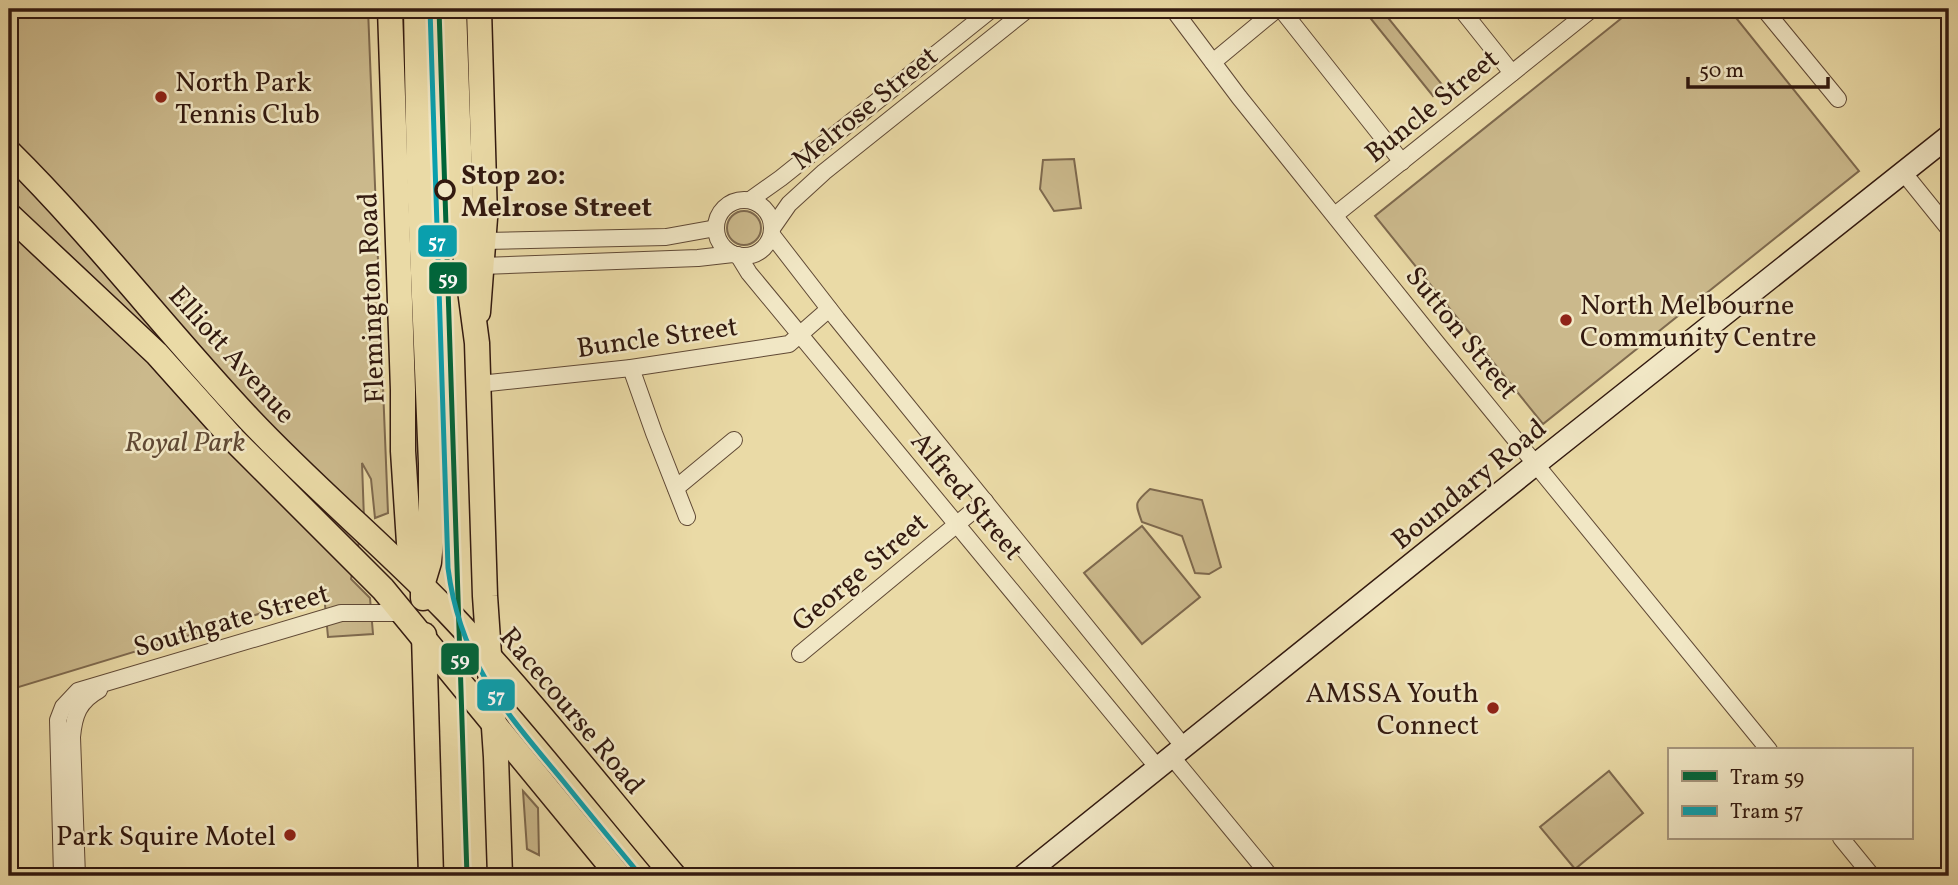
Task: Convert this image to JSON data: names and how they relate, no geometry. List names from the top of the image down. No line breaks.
{"streets":{"main road":["Flemington Road","Elliott Avenue","Boundary Road","Racecourse Road"],"street":["Buncle Street","Melrose Street","Sutton Street","Alfred Street","George Street","Southgate Street"]},"crossings":[["Buncle Street","Sutton Street"],["Buncle Street","Alfred Street"],["Melrose Street","Alfred Street"],["Flemington Road","Elliott Avenue"],["Flemington Road","Racecourse Road"],["Sutton Street","Boundary Road"],["Elliott Avenue","Southgate Street"],["Elliott Avenue","Racecourse Road"],["Boundary Road","Alfred Street"],["Alfred Street","George Street"]],"parks":["Royal Park"],"places":["North Park Tennis Club","Stop 20: Melrose Street","North Melbourne Community Centre","AMSSA Youth Connect","Park Squire Motel"],"lines":["tram line 59","tram line 57"],"legend":["Tram 59","Tram 57"],"scale_bar":"50 m"}
